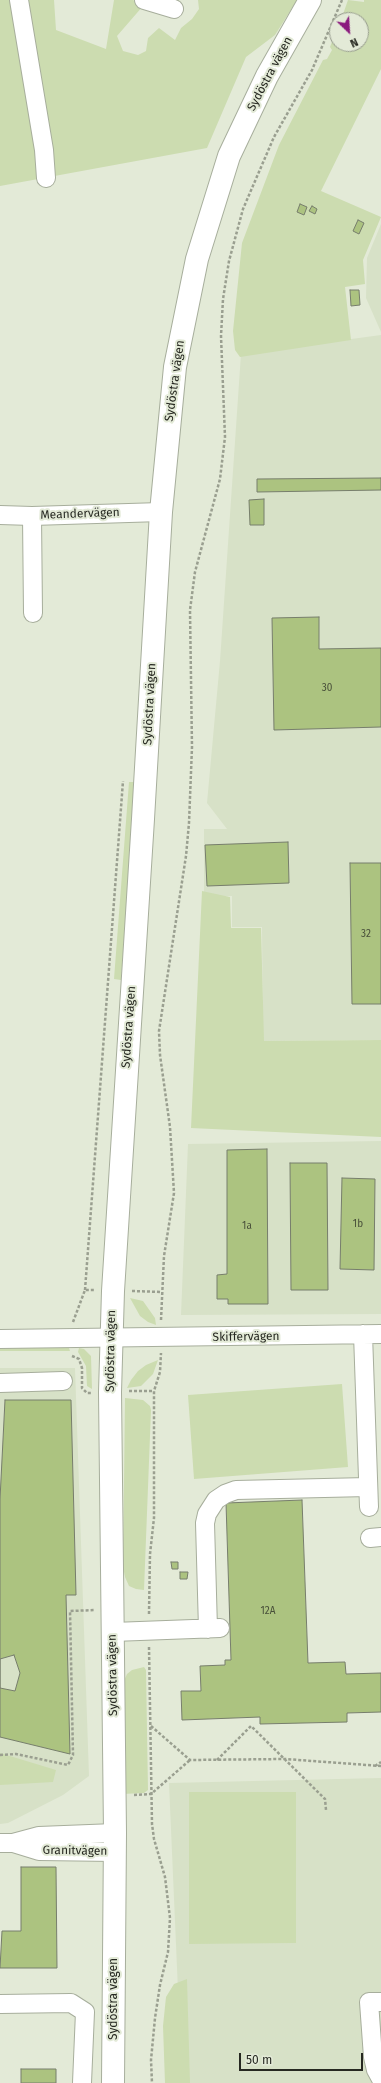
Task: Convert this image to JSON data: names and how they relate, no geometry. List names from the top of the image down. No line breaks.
{"streets":{"main road":["Sydöstra vägen"],"street":["Meandervägen","Skiffervägen","Granitvägen"]},"crossings":[["Sydöstra vägen","Meandervägen"],["Sydöstra vägen","Skiffervägen"],["Sydöstra vägen","Granitvägen"]],"house_numbers":["30","32","1b","1a","12A"],"scale_bar":"50 m","north":"bottom right"}
